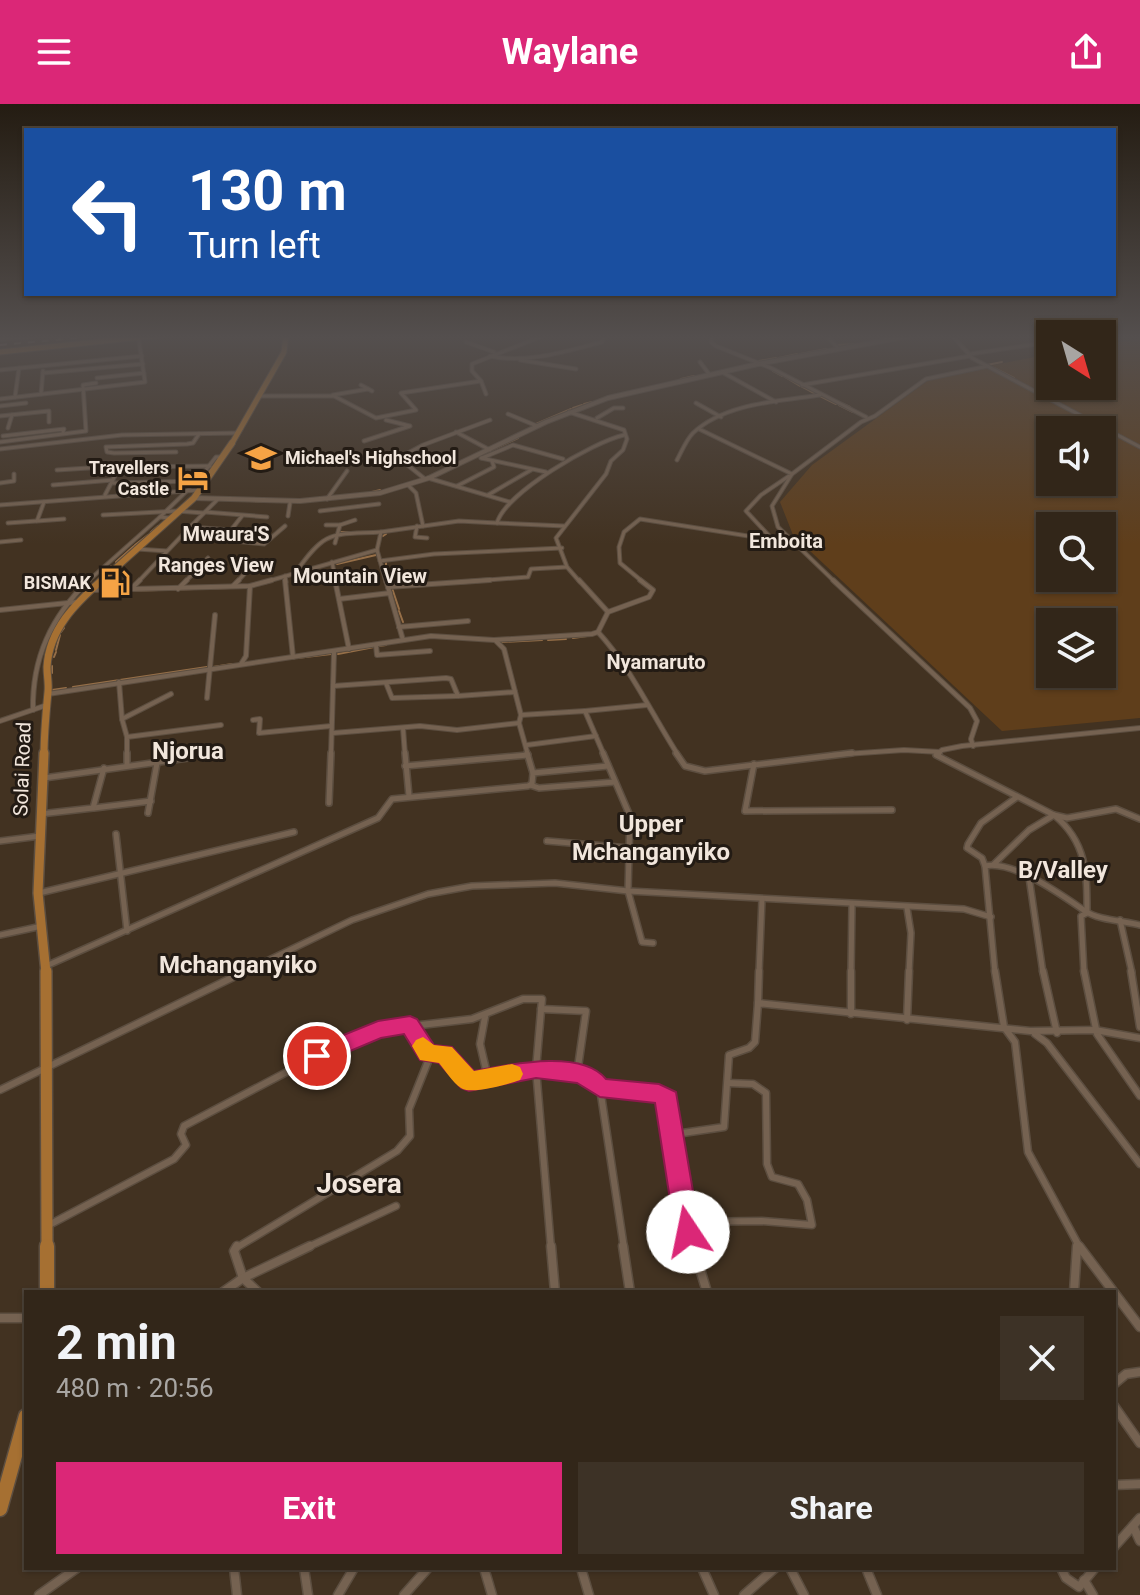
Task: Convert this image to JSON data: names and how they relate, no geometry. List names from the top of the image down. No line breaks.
{"streets":{"highway":["Solai Road"]},"districts":["Mwaura'S","Emboita","Ranges View","Mountain View","Nyamaruto","Njorua","Upper Mchanganyiko","B/Valley","Mchanganyiko","Josera"],"places":{"school or university":["Michael's Highschool"],"hotel":["Travellers Castle"],"fuel station":["BISMAK"]},"north":"bottom right","page":{"header":"Waylane","turn":["130 m","Turn left"],"heading":["2 min","480 m · 20:56"],"buttons":["Exit","Share"]}}
